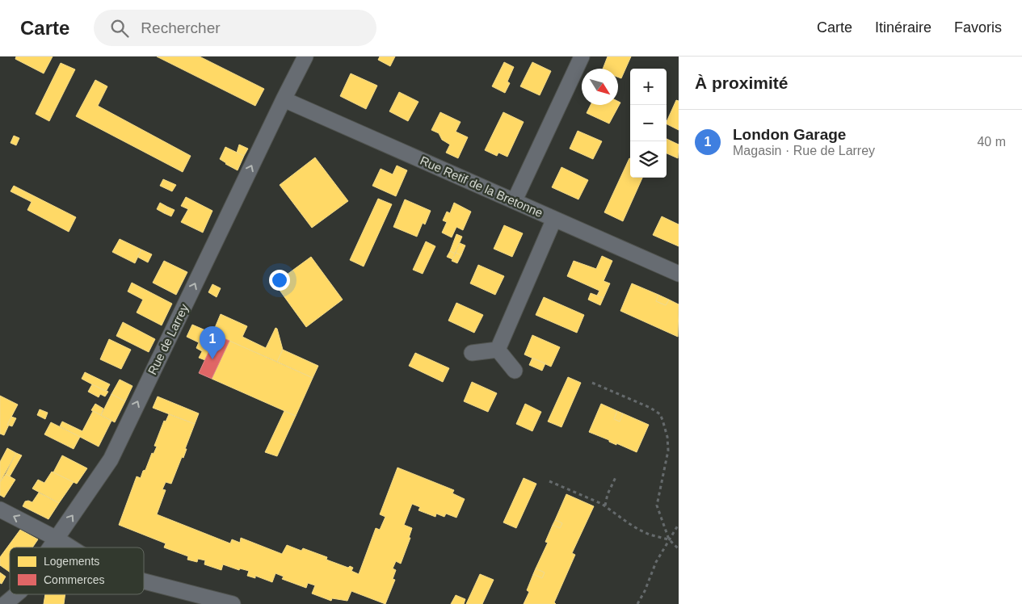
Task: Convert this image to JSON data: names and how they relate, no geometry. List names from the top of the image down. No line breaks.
{"streets":{"street":["Rue Retif de la Bretonne","Rue de Larrey"]},"crossings":[["Rue Retif de la Bretonne","Rue de Larrey"]],"one_way":["Rue de Larrey"],"legend":["Logements","Commerces"],"north":"bottom right","page":{"header":"Carte","search":"Rechercher","nav":["Carte","Itinéraire","Favoris"],"heading":"À proximité","map_buttons":["+","−"],"list":[{"mark":"1","name":"London Garage","note":"Magasin · Rue de Larrey","value":"40 m"}],"pins":"1"}}
